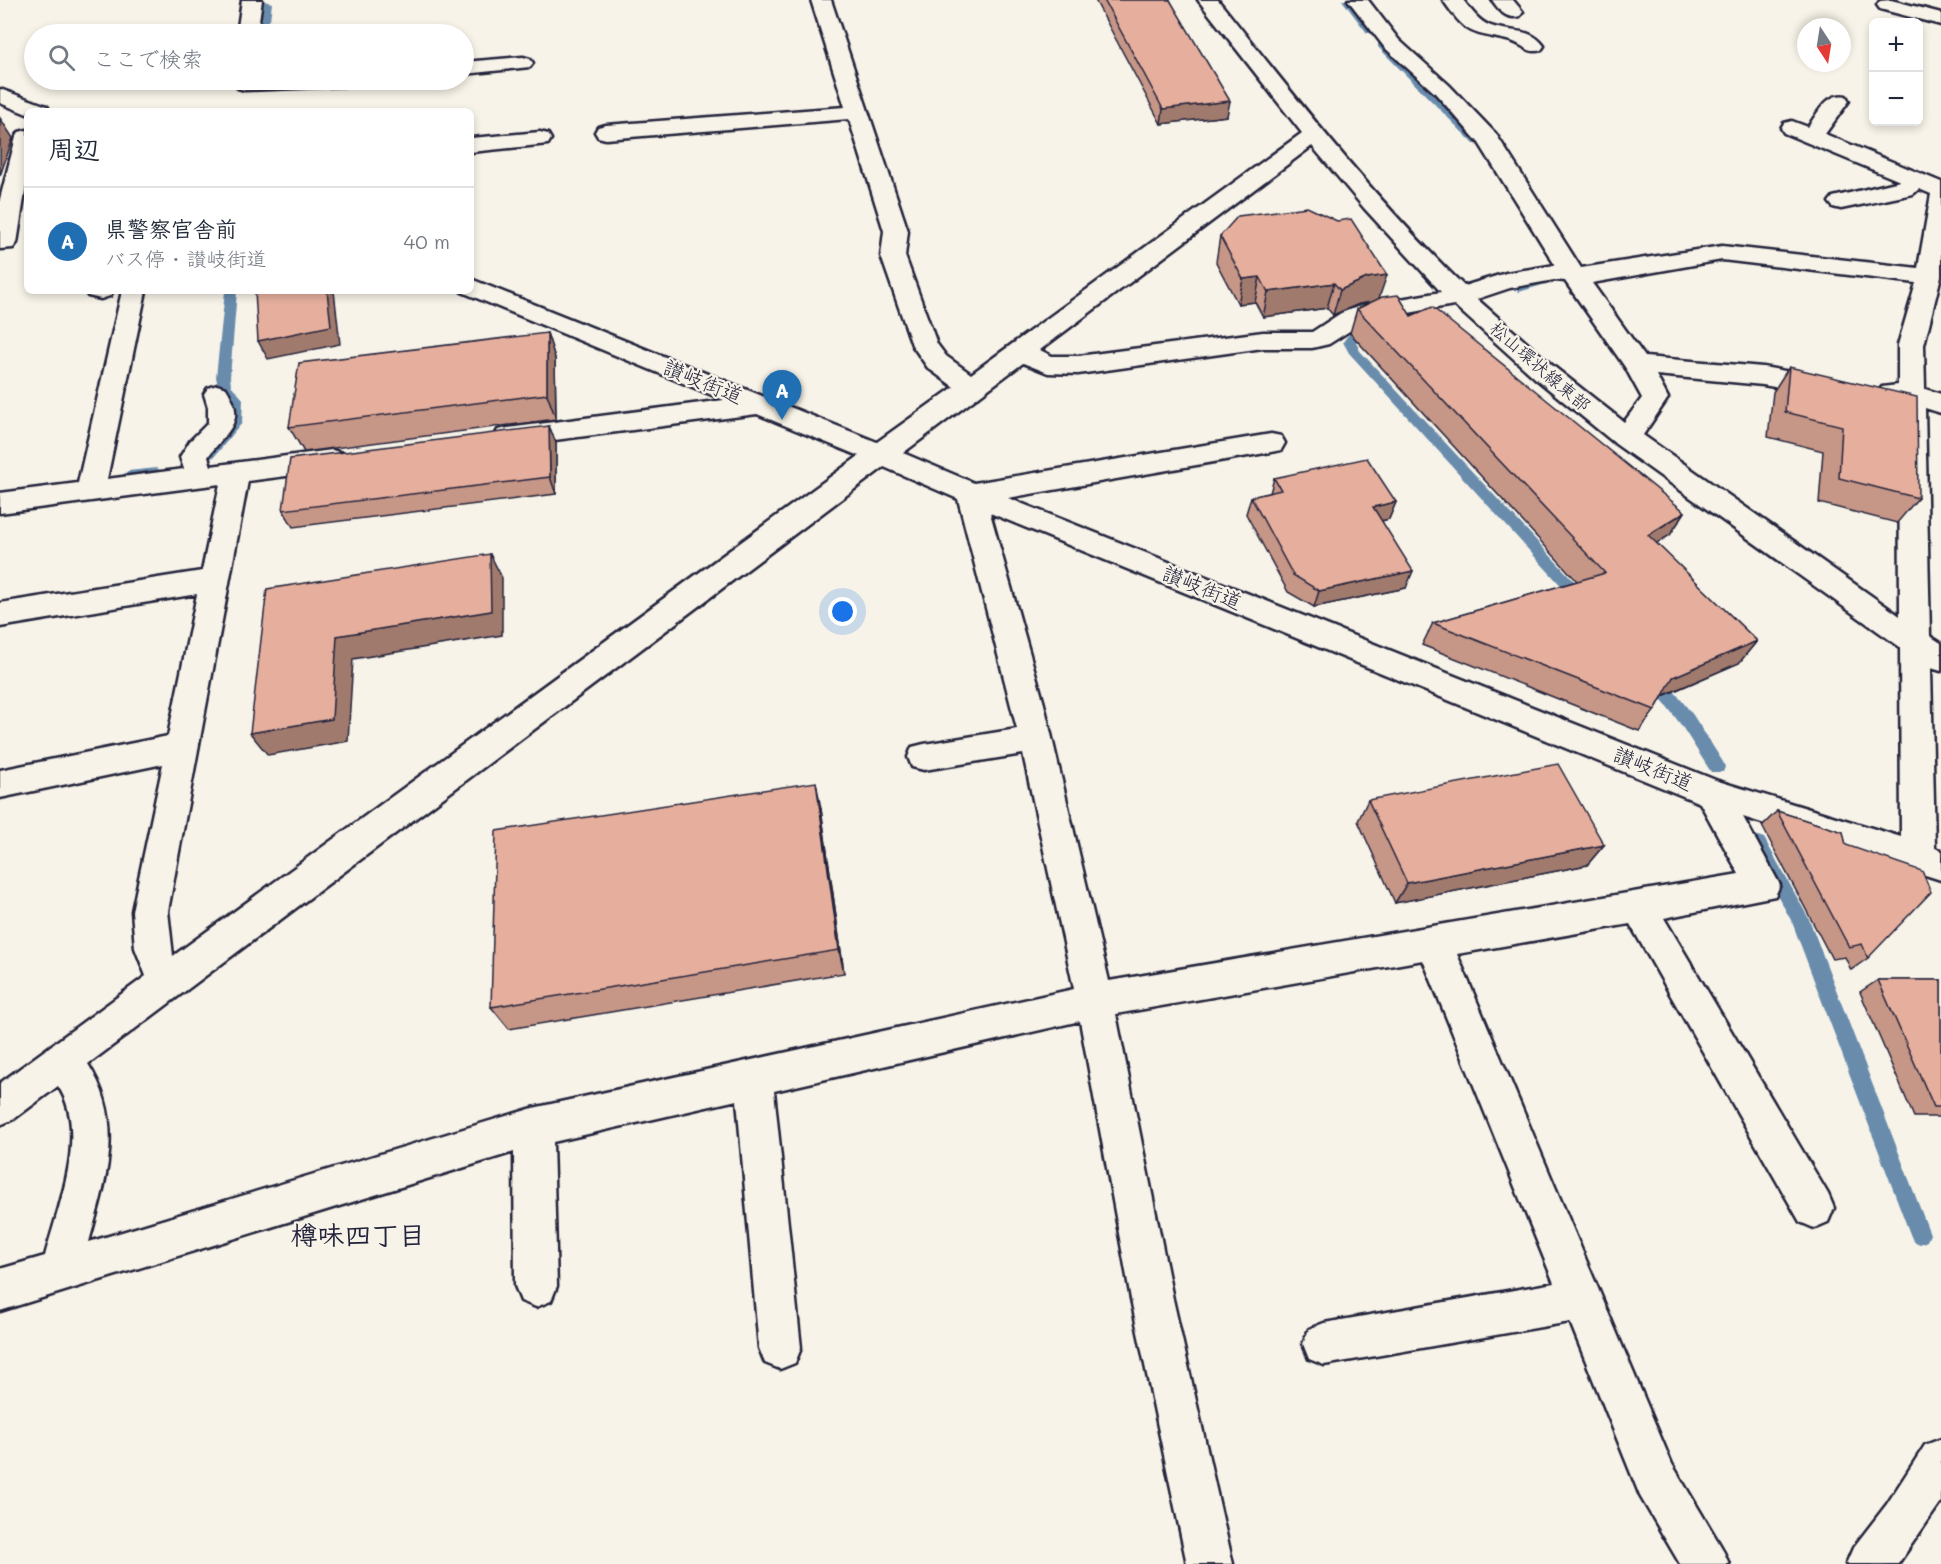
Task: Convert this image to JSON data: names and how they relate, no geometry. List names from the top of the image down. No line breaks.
{"streets":{"street":["松山環状線東部","讃岐街道"]},"districts":["樽味四丁目"],"north":"bottom","page":{"map_buttons":["+","−"],"search":"ここで検索","heading":"周辺","list":[{"mark":"A","name":"県警察官舎前","note":"バス停 · 讃岐街道","value":"40 m"}],"pins":"A"}}
